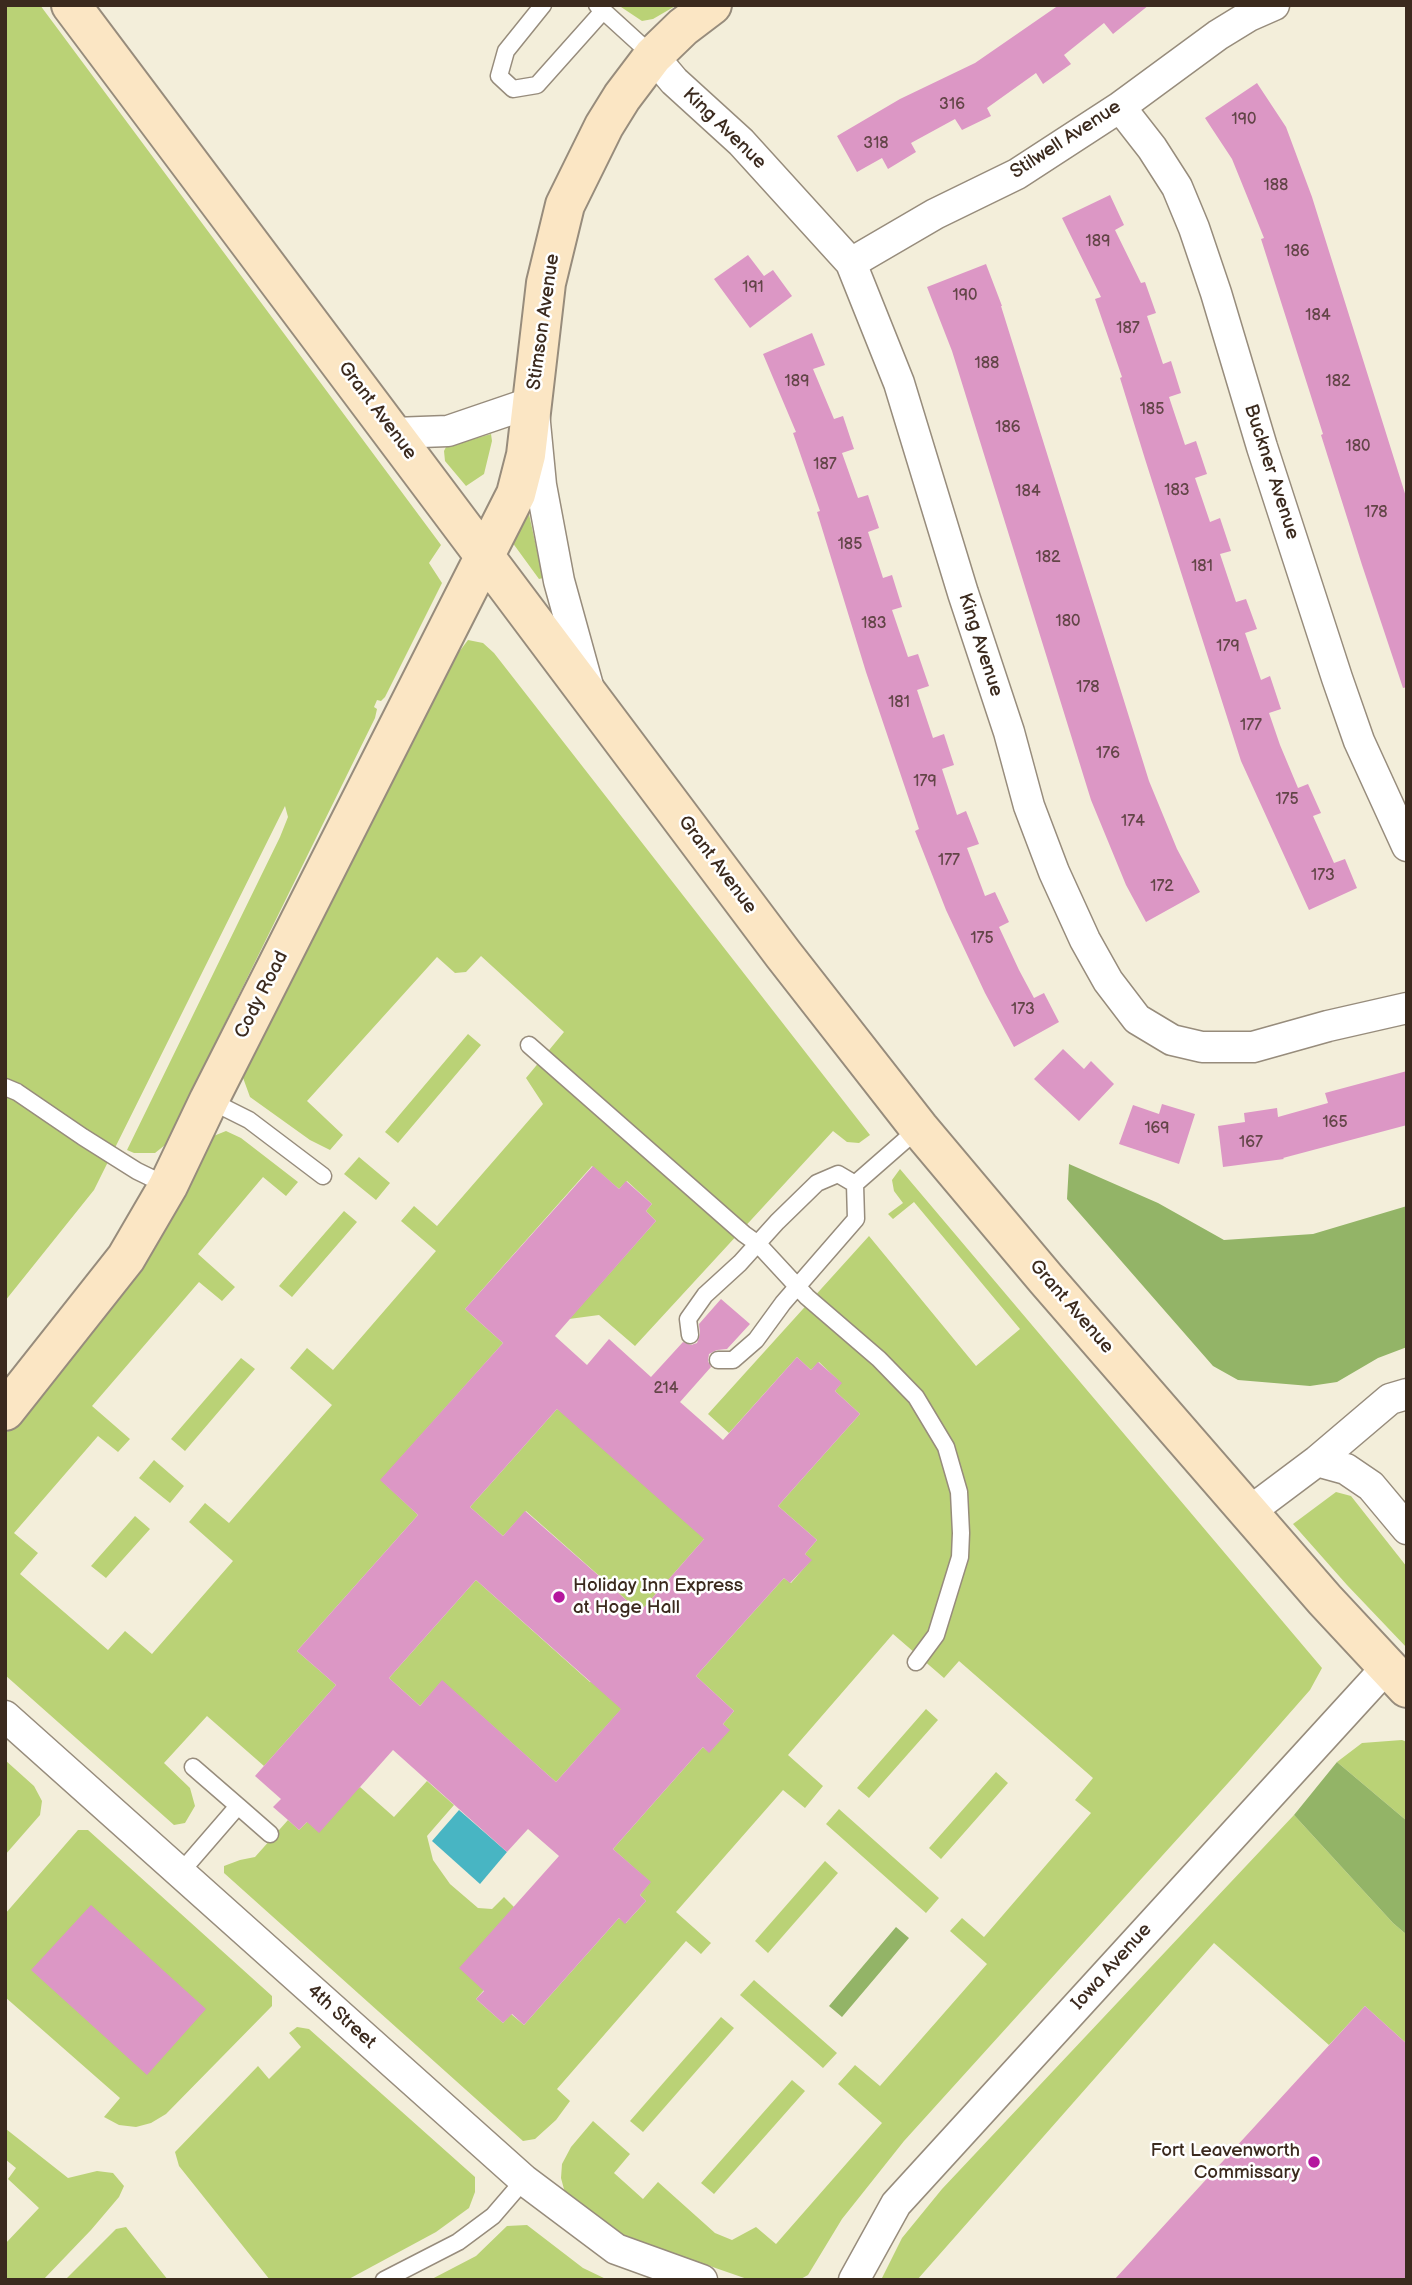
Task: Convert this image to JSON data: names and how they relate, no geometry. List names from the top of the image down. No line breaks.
{"streets":{"main road":["Stimson Avenue","Grant Avenue","Cody Road"],"street":["King Avenue","Stilwell Avenue","Buckner Avenue","Iowa Avenue","4th Street"]},"crossings":[["King Avenue","Stilwell Avenue"],["King Avenue","Stimson Avenue"],["Stilwell Avenue","Buckner Avenue"],["Stimson Avenue","Grant Avenue"],["Stimson Avenue","Cody Road"],["Grant Avenue","Cody Road"],["Grant Avenue","Iowa Avenue"]],"places":["Holiday Inn Express at Hoge Hall","Fort Leavenworth Commissary"],"house_numbers":["316","190","318","188","189","186","191","190","184","187","188","189","182","185","186","180","187","183","184","178","185","182","181","180","183","179","178","181","177","176","179","175","174","177","173","172","175","173","165","169","167","214"]}
